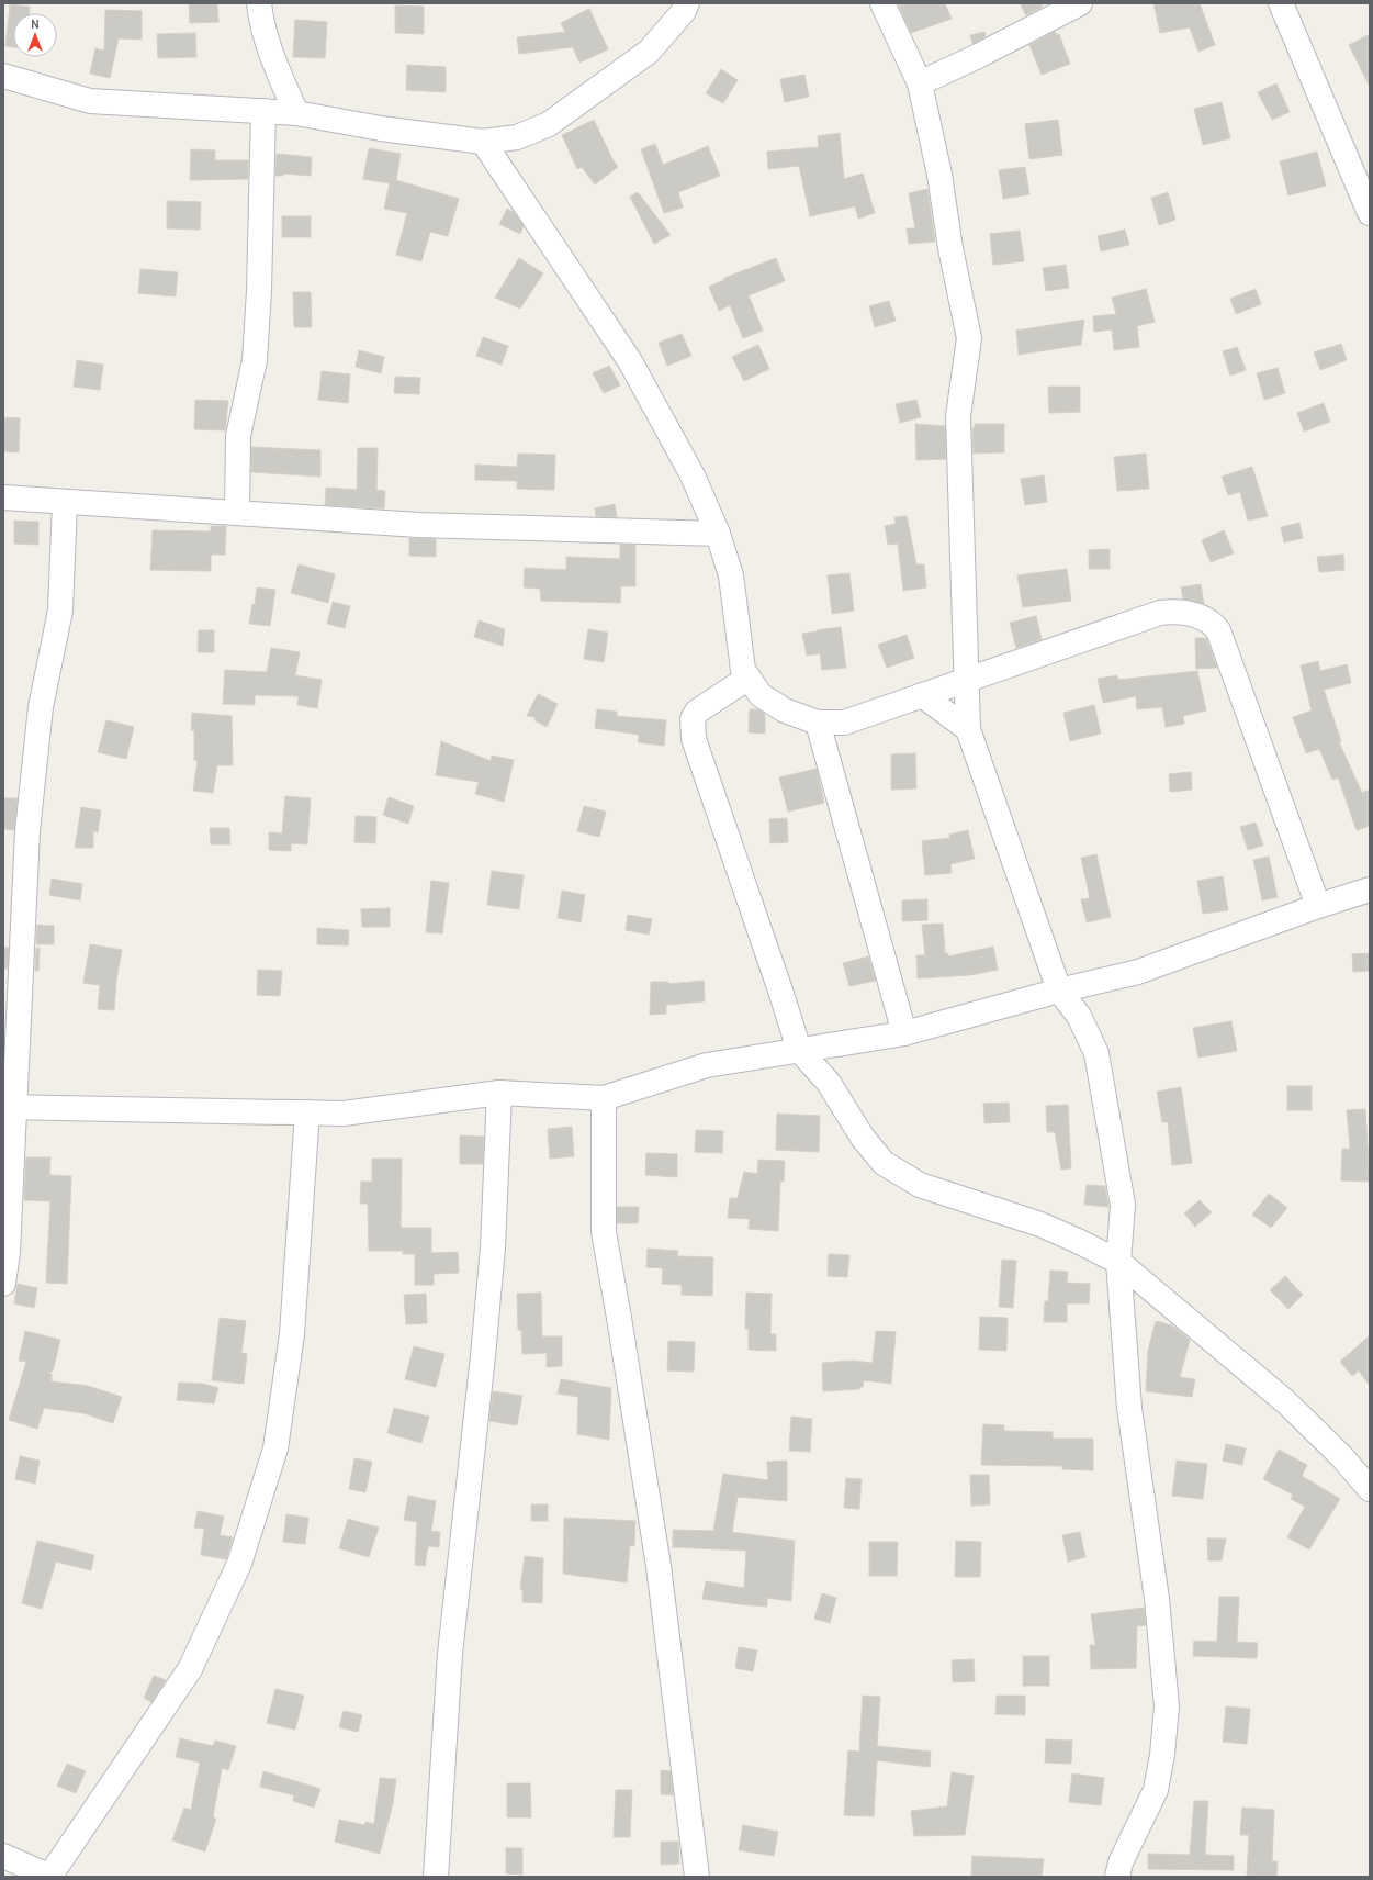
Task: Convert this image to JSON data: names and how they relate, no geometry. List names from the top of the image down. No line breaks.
{"north":"top"}
